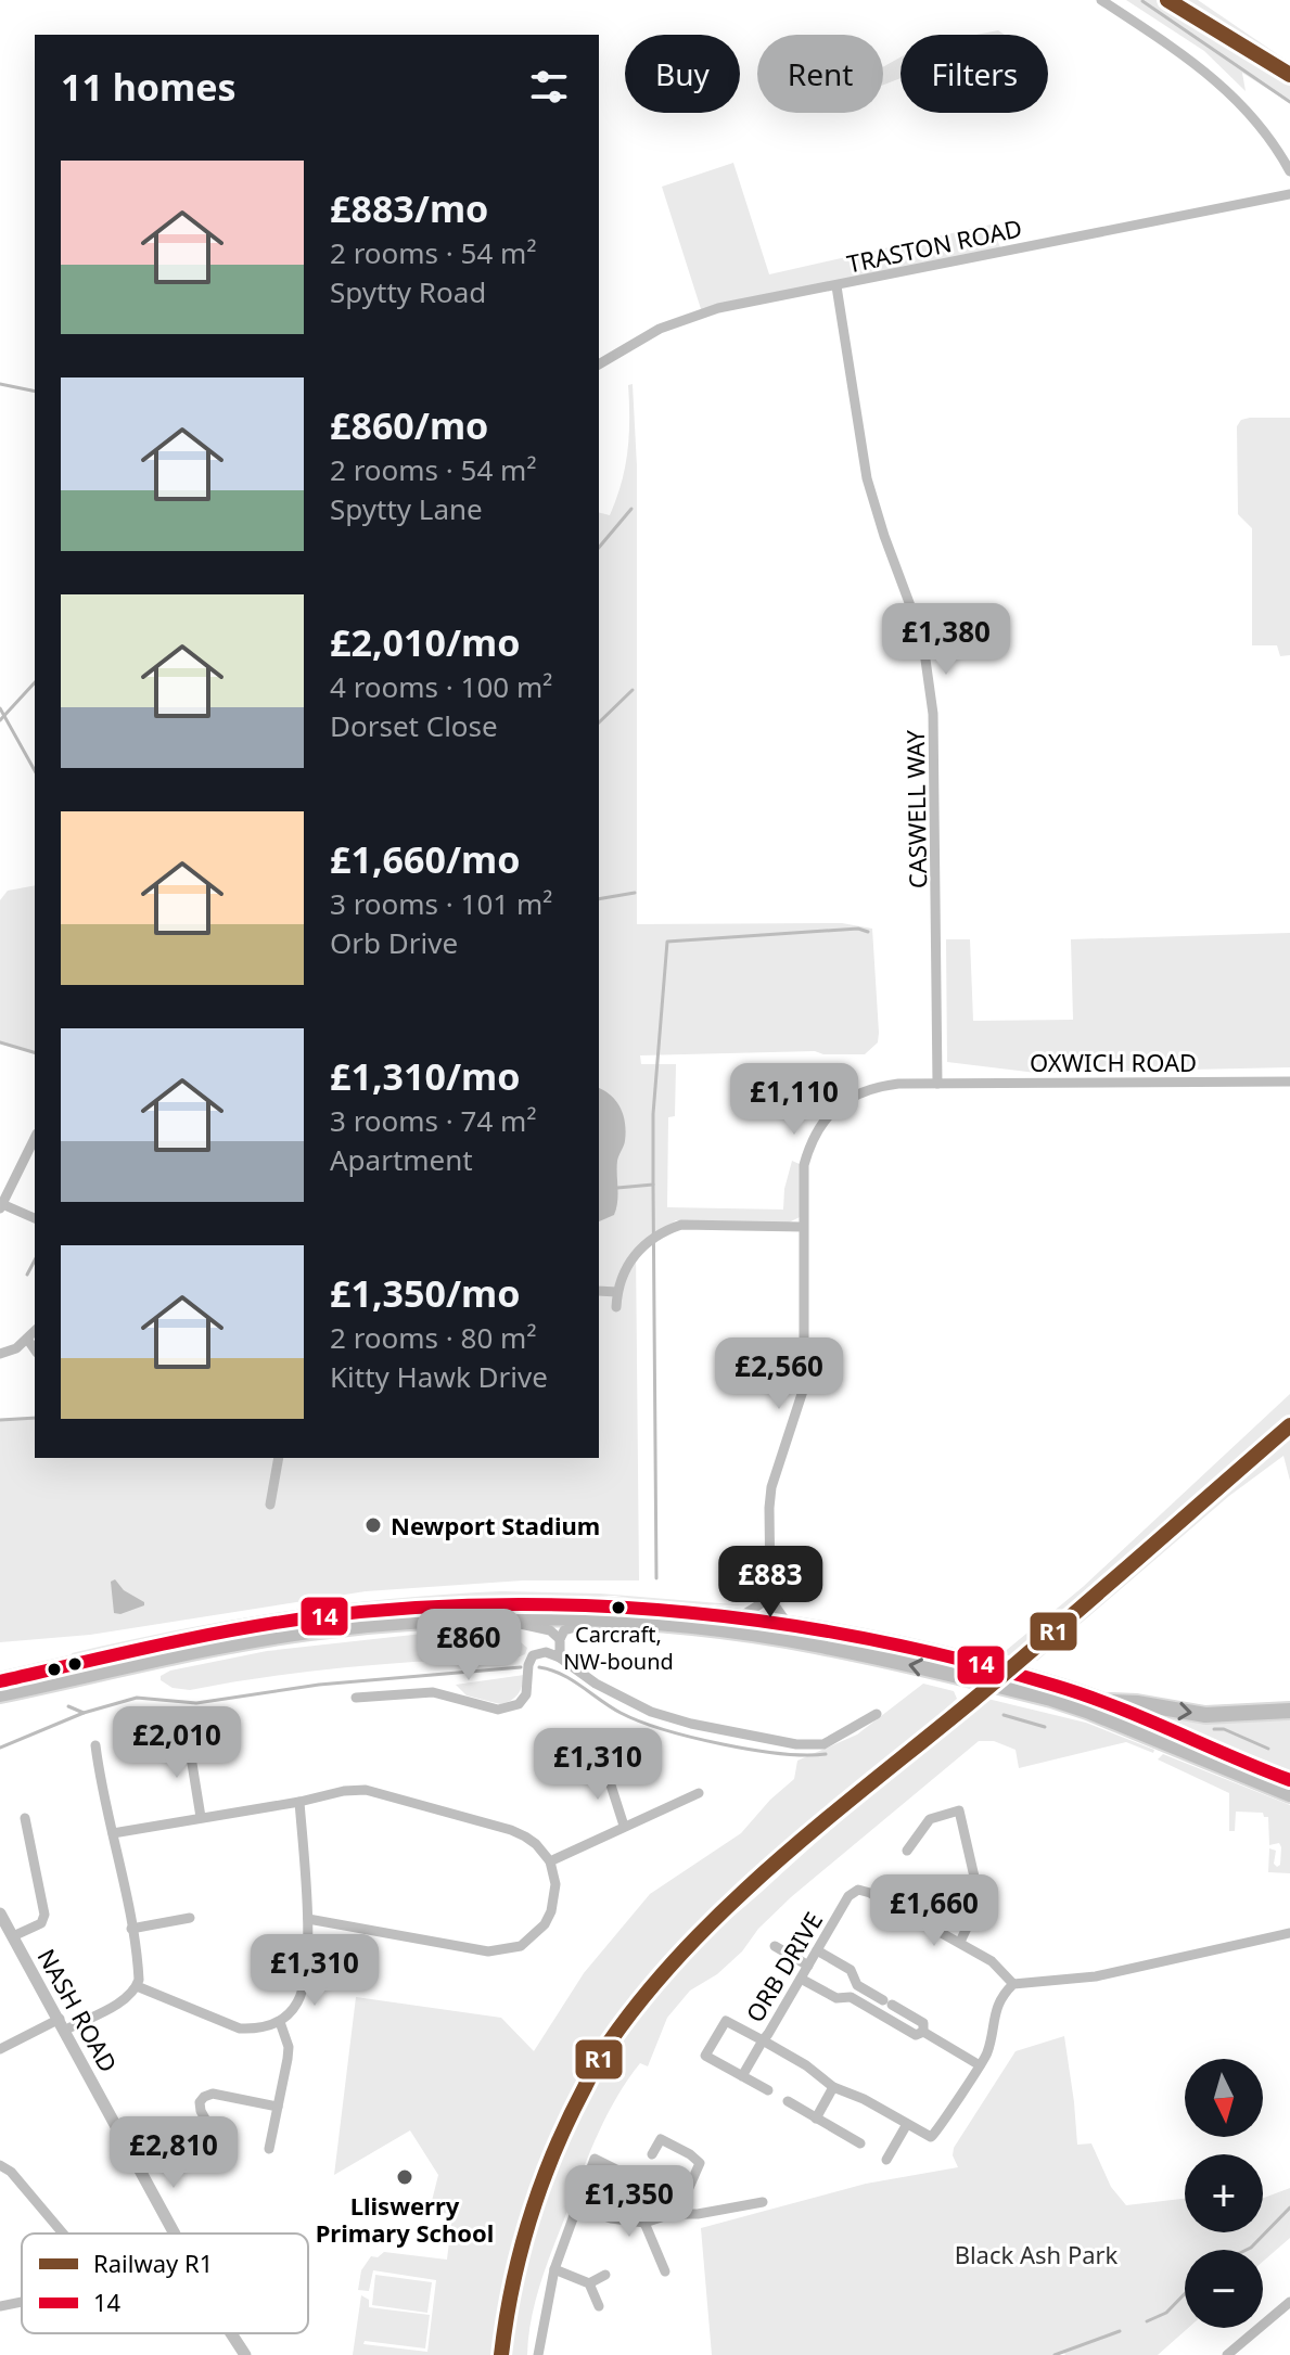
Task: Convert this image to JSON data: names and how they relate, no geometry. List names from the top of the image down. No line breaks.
{"streets":{"street":["TRASTON ROAD","CASWELL WAY","OXWICH ROAD","ORB DRIVE","NASH ROAD"]},"crossings":[["TRASTON ROAD","CASWELL WAY"],["CASWELL WAY","OXWICH ROAD"]],"parks":["Black Ash Park"],"places":["Newport Stadium","Carcraft, NW-bound","Lliswerry Primary School"],"lines":["rail line R1","transit line 14"],"legend":["Railway R1","14"],"north":"bottom","page":{"chip":["Buy","Rent","Filters"],"heading":"11 homes","list":[{"name":"£883/mo","note":"2 rooms · 54 m² · Spytty Road"},{"name":"£860/mo","note":"2 rooms · 54 m² · Spytty Lane"},{"name":"£2,010/mo","note":"4 rooms · 100 m² · Dorset Close"},{"name":"£1,660/mo","note":"3 rooms · 101 m² · Orb Drive"},{"name":"£1,310/mo","note":"3 rooms · 74 m² · Apartment"},{"name":"£1,350/mo","note":"2 rooms · 80 m² · Kitty Hawk Drive"}],"price":["£1,380","£1,110","£2,560","£883","£860","£2,010","£1,310","£1,660","£1,310","£2,810","£1,350"],"map_buttons":["+","−"]}}
